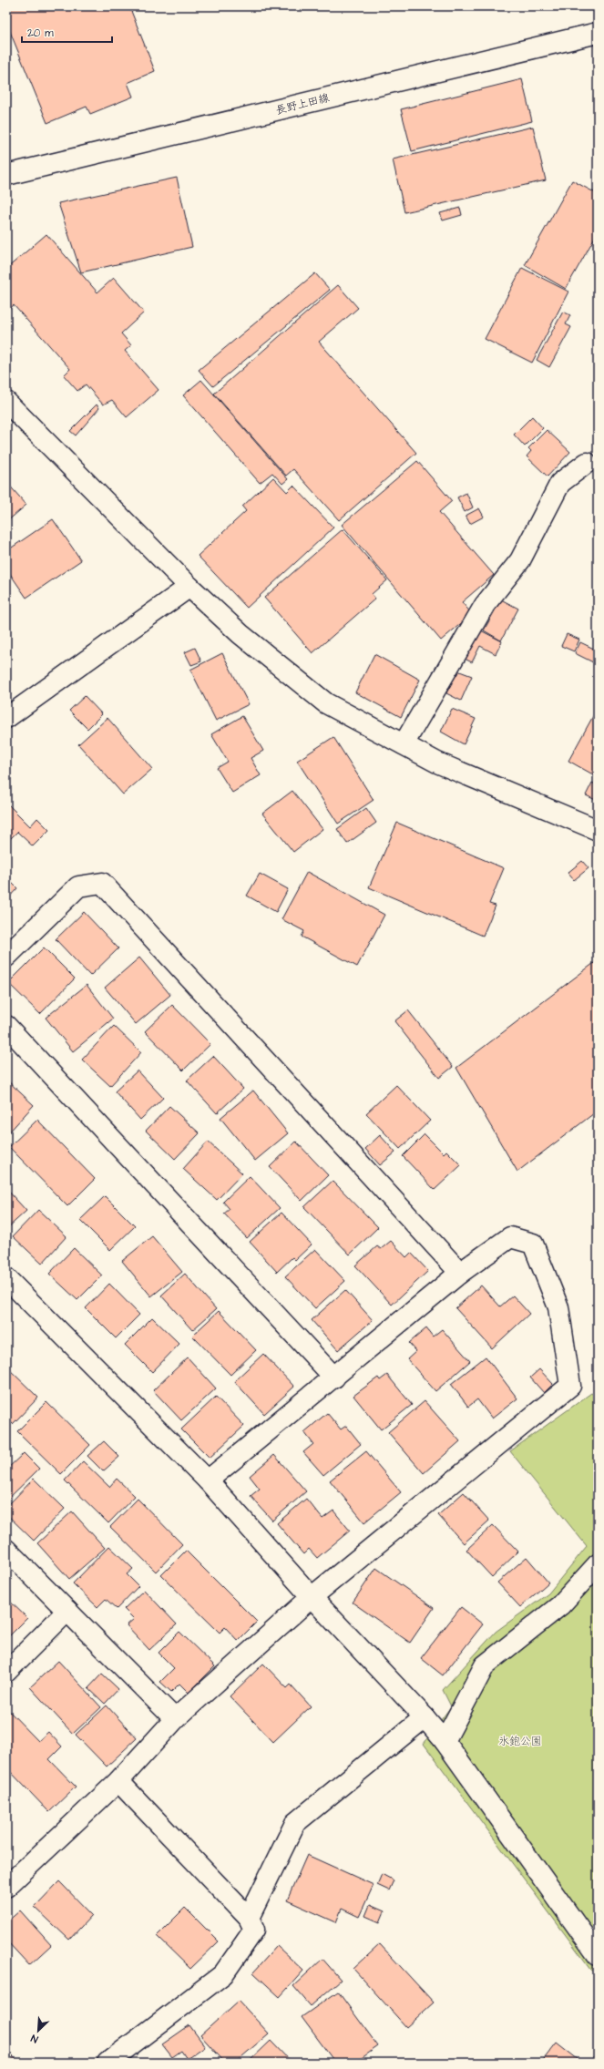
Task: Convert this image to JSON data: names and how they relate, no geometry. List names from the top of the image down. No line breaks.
{"streets":{"street":["長野上田線"]},"parks":["氷鉋公園"],"scale_bar":"20 m","north":"bottom left"}
